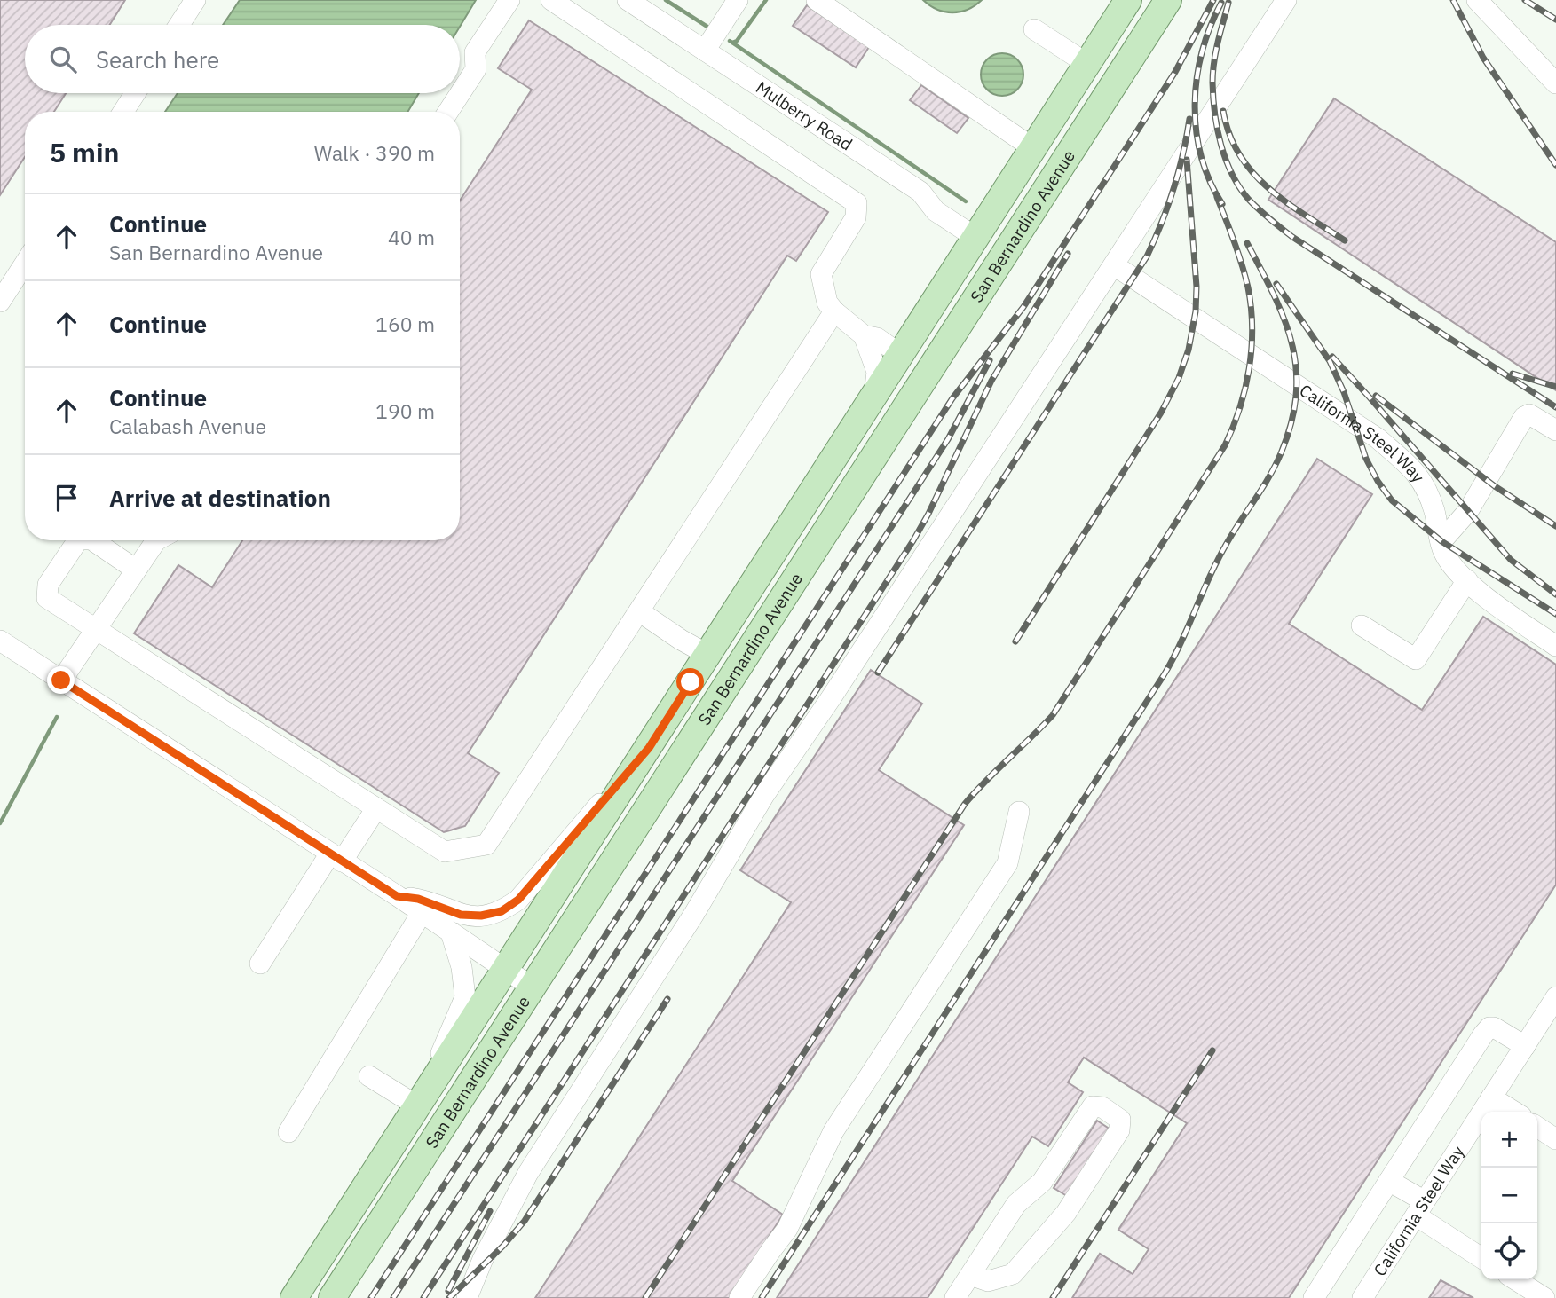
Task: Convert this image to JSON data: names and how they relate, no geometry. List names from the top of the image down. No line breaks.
{"streets":{"main road":["San Bernardino Avenue"],"street":["Mulberry Road","California Steel Way"]},"crossings":[["Mulberry Road","San Bernardino Avenue"]],"page":{"search":"Search here","heading":["5 min","Walk · 390 m"],"list":[["Continue","San Bernardino Avenue","40 m"],["Continue","160 m"],["Continue","Calabash Avenue","190 m"],"Arrive at destination"],"map_buttons":["+","−"]}}
